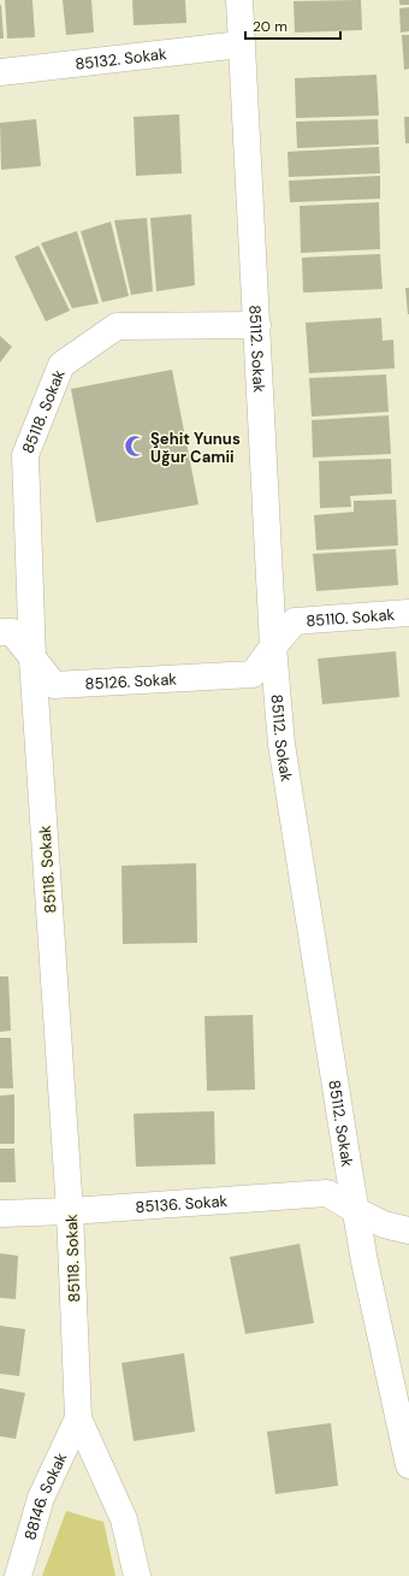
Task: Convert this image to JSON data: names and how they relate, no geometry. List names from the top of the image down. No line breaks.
{"streets":{"street":["85132. Sokak","85112. Sokak","85118. Sokak","85110. Sokak","85126. Sokak","85136. Sokak","88146. Sokak"]},"crossings":[["85132. Sokak","85112. Sokak"],["85112. Sokak","85118. Sokak"],["85112. Sokak","85110. Sokak"],["85112. Sokak","85126. Sokak"],["85112. Sokak","85136. Sokak"],["85118. Sokak","85126. Sokak"],["85118. Sokak","85136. Sokak"],["85118. Sokak","88146. Sokak"],["85110. Sokak","85126. Sokak"]],"places":{"mosque":["Şehit Yunus Uğur Camii"]},"scale_bar":"20 m"}
